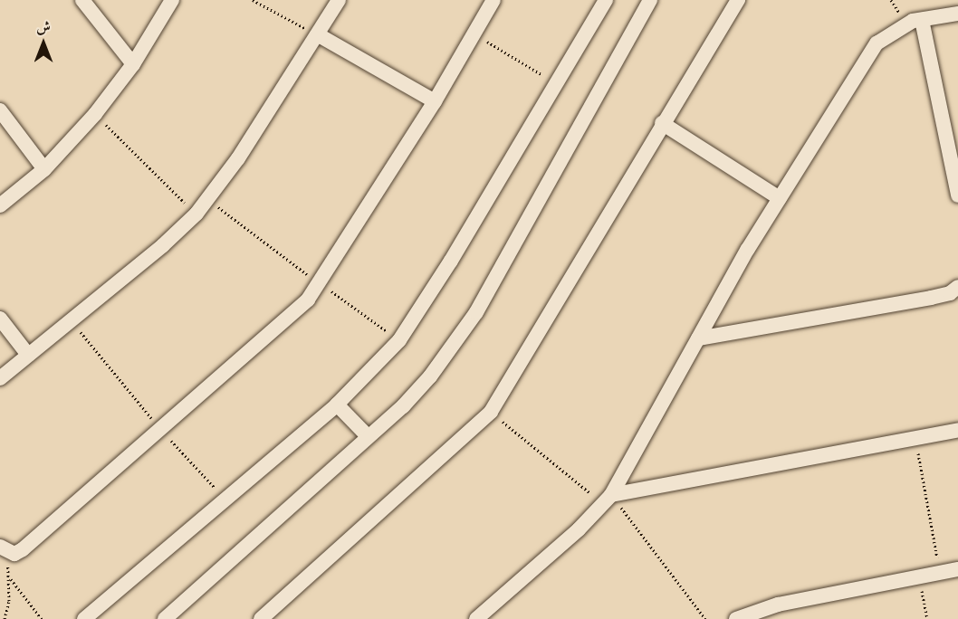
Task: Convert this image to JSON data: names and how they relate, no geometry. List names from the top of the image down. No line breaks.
{"north":"top"}
